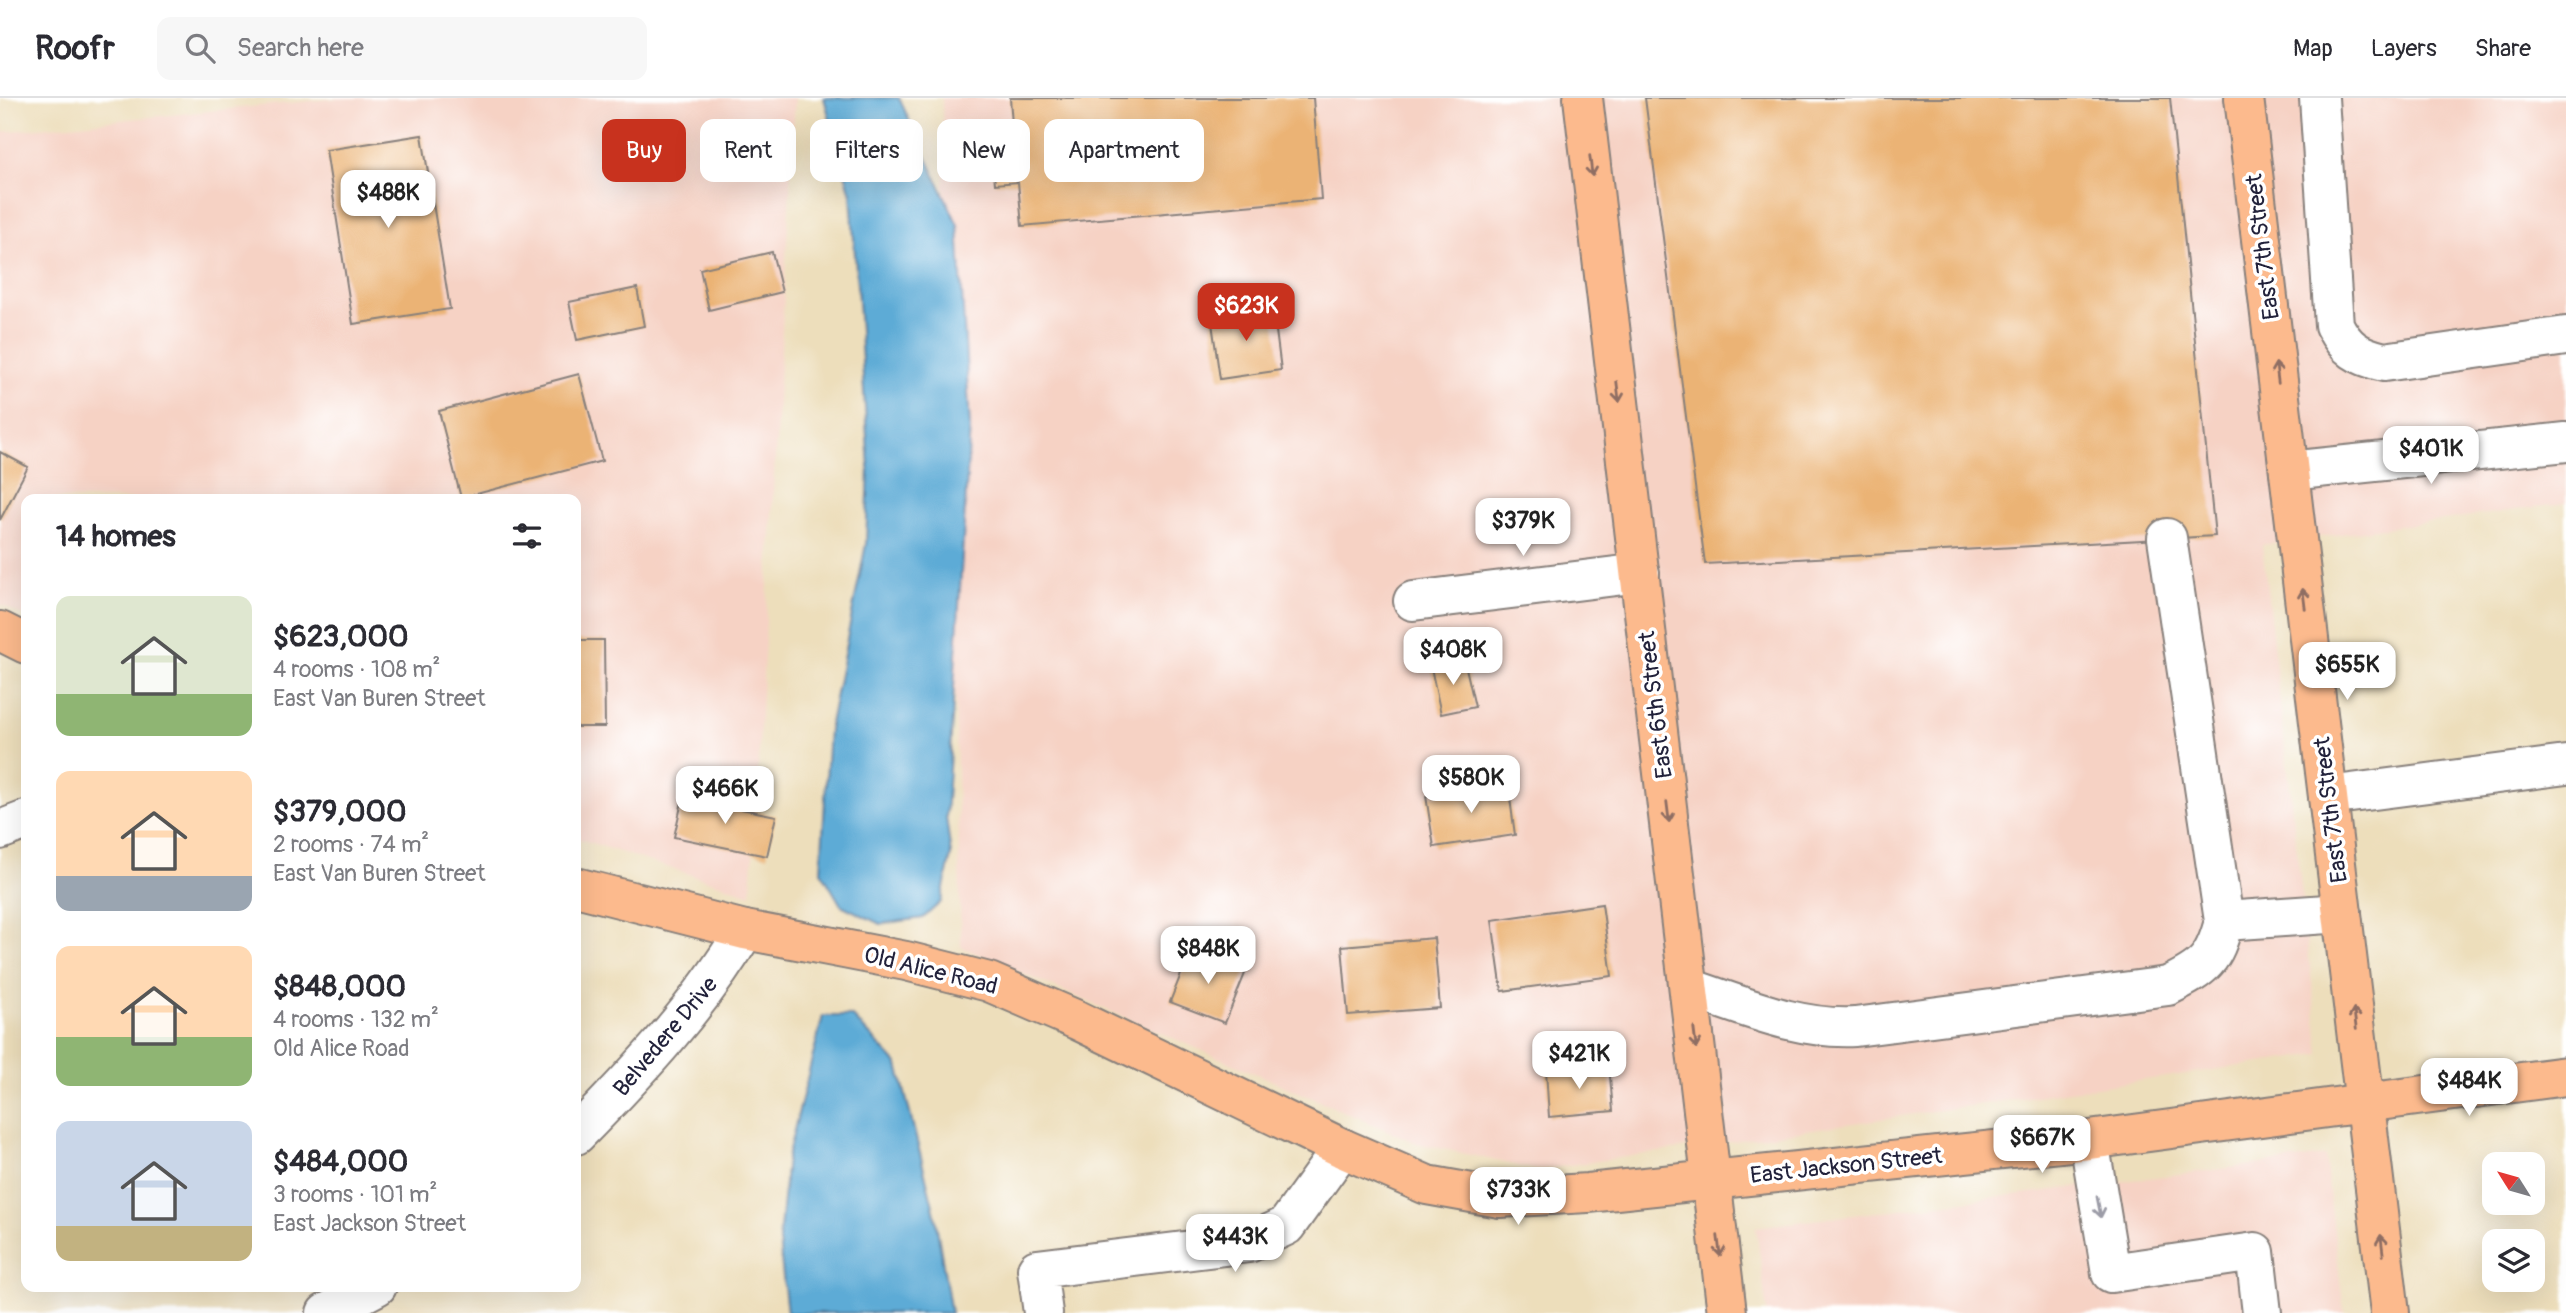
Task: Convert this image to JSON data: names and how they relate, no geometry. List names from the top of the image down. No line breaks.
{"streets":{"main road":["East 7th Street","East 6th Street","Old Alice Road","East Jackson Street"],"street":["Belvedere Drive"]},"crossings":[["East 7th Street","East Jackson Street"],["East 6th Street","East Jackson Street"],["Old Alice Road","Belvedere Drive"],["Old Alice Road","East Jackson Street"]],"one_way":["East 7th Street","East 6th Street"],"north":"top left","page":{"header":"Roofr","search":"Search here","nav":["Map","Layers","Share"],"chip":["Buy","Rent","Filters","New","Apartment"],"price":["$488K","$623K","$401K","$379K","$408K","$655K","$580K","$466K","$848K","$421K","$484K","$667K","$733K","$443K"],"heading":"14 homes","list":[{"name":"$623,000","note":"4 rooms · 108 m² · East Van Buren Street"},{"name":"$379,000","note":"2 rooms · 74 m² · East Van Buren Street"},{"name":"$848,000","note":"4 rooms · 132 m² · Old Alice Road"},{"name":"$484,000","note":"3 rooms · 101 m² · East Jackson Street"}]}}
